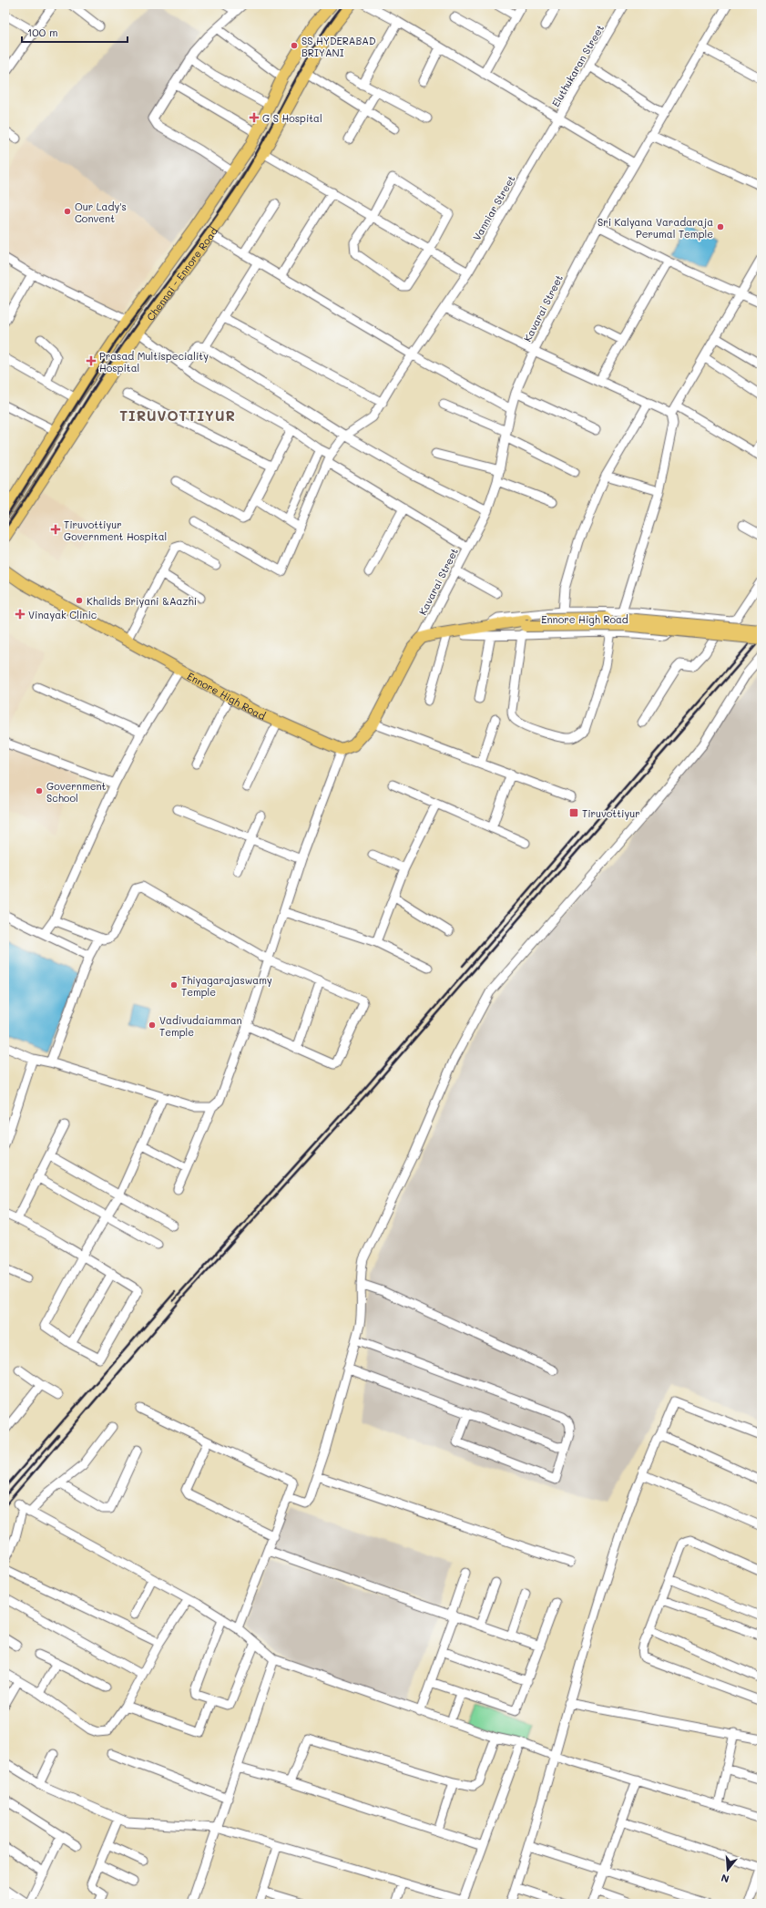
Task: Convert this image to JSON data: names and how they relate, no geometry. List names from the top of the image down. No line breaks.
{"streets":{"main road":["Chennai - Ennore Road","Ennore High Road"],"street":["Eluthukaran Street","Vanniar Street","Kavarai Street"]},"crossings":[["Eluthukaran Street","Vanniar Street"],["Kavarai Street","Ennore High Road"]],"districts":["TIRUVOTTIYUR"],"places":{"other":["SS HYDERABAD BRIYANI","Our Lady's Convent","Sri Kalyana Varadaraja Perumal Temple","Khalids Briyani &Aazhi","Government School","Thiyagarajaswamy Temple","Vadivudaiamman Temple"],"health":["G S Hospital","Prasad Multispeciality Hospital","Tiruvottiyur Government Hospital","Vinayak Clinic"],"transit":["Tiruvottiyur"]},"scale_bar":"100 m","north":"bottom"}
